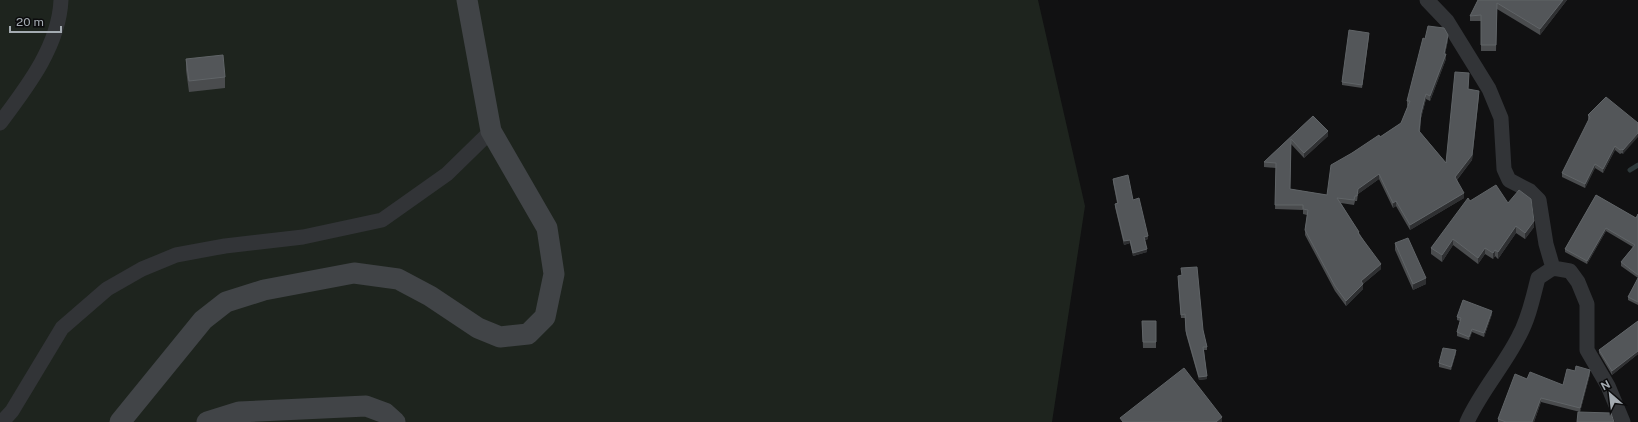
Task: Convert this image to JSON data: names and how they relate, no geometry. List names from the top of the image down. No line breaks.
{"scale_bar":"20 m","north":"top left"}
